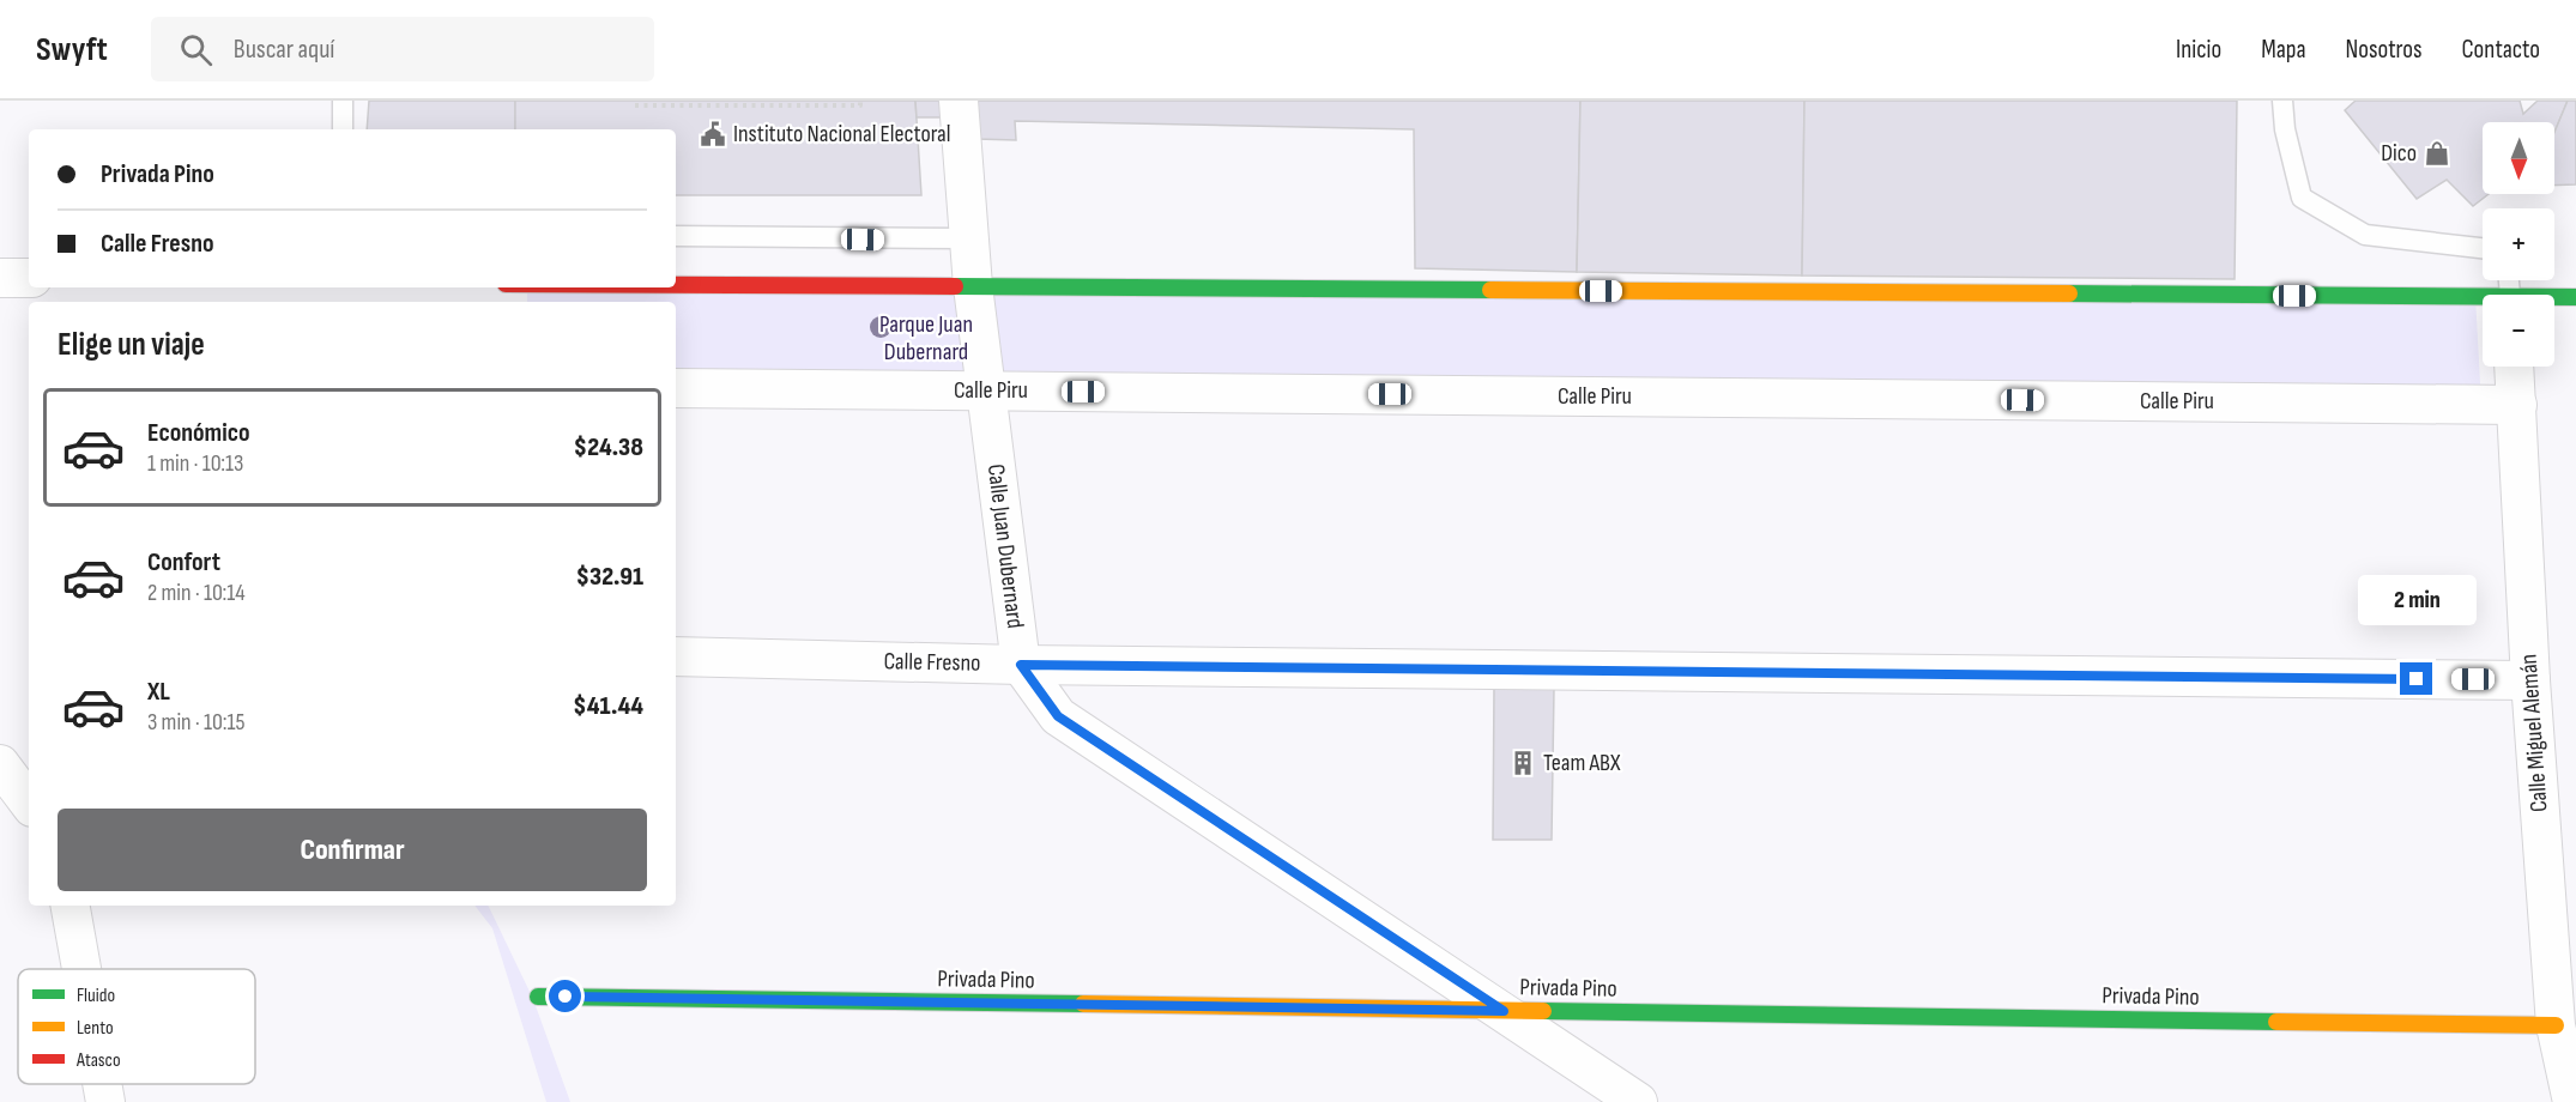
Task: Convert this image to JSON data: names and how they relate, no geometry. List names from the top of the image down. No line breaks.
{"streets":{"street":["Calle Piru","Calle Juan Dubernard","Calle Fresno","Calle Miguel Alemán","Privada Pino"]},"crossings":[["Calle Piru","Calle Juan Dubernard"],["Calle Piru","Calle Miguel Alemán"],["Calle Juan Dubernard","Calle Fresno"],["Calle Juan Dubernard","Privada Pino"],["Calle Fresno","Calle Miguel Alemán"],["Calle Miguel Alemán","Privada Pino"]],"parks":["Parque Juan Dubernard"],"places":{"public building":["Instituto Nacional Electoral"],"shop":["Dico"],"building":["Team ABX"]},"legend":["Fluido","Lento","Atasco"],"north":"bottom","page":{"header":"Swyft","search":"Buscar aquí","nav":["Inicio","Mapa","Nosotros","Contacto"],"map_buttons":["+","−"],"banner":["Privada Pino","Calle Fresno"],"heading":"Elige un viaje","list":[{"name":"Económico","note":"1 min · 10:13","value":"$24.38"},{"name":"Confort","note":"2 min · 10:14","value":"$32.91"},{"name":"XL","note":"3 min · 10:15","value":"$41.44"}],"bubble":"2 min","buttons":"Confirmar"}}
